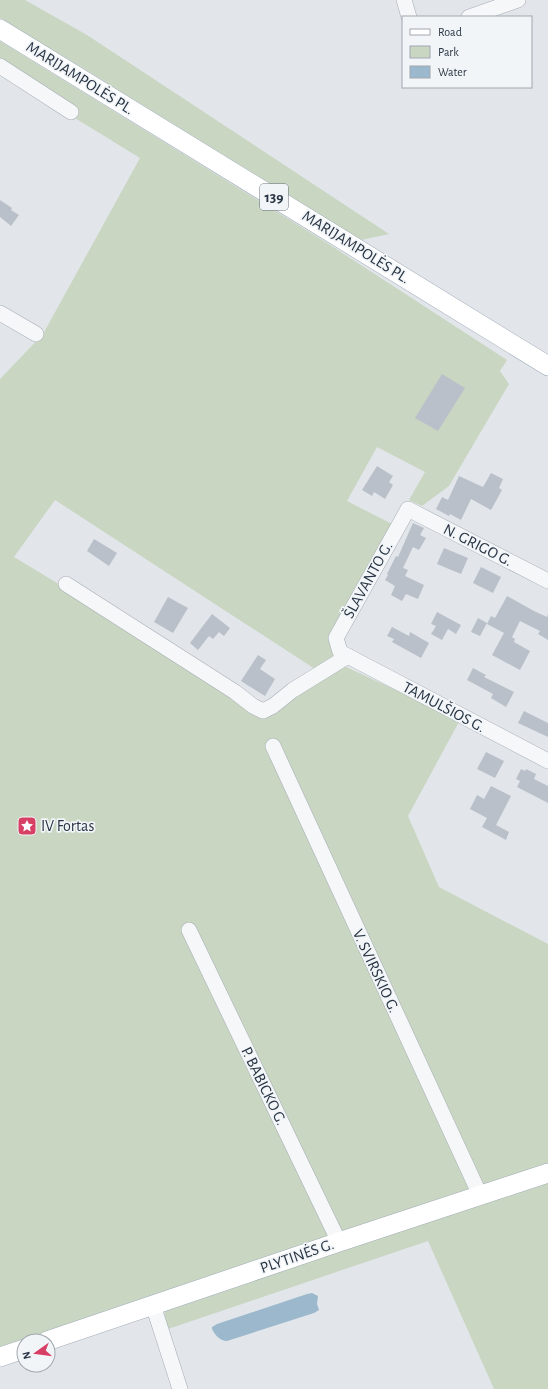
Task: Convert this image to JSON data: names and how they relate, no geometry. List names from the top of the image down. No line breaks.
{"streets":{"main road":["MARIJAMPOLĖS PL.","139","PLYTINĖS G."],"street":["N. GRIGO G.","ŠLAVANTO G.","TAMULŠIOS G.","V. SVIRSKIO G.","P. BABICKO G."]},"crossings":[["N. GRIGO G.","ŠLAVANTO G."],["ŠLAVANTO G.","TAMULŠIOS G."],["V. SVIRSKIO G.","PLYTINĖS G."],["P. BABICKO G.","PLYTINĖS G."]],"places":{"place":["IV Fortas"]},"legend":["Road","Park","Water"],"north":"left"}
